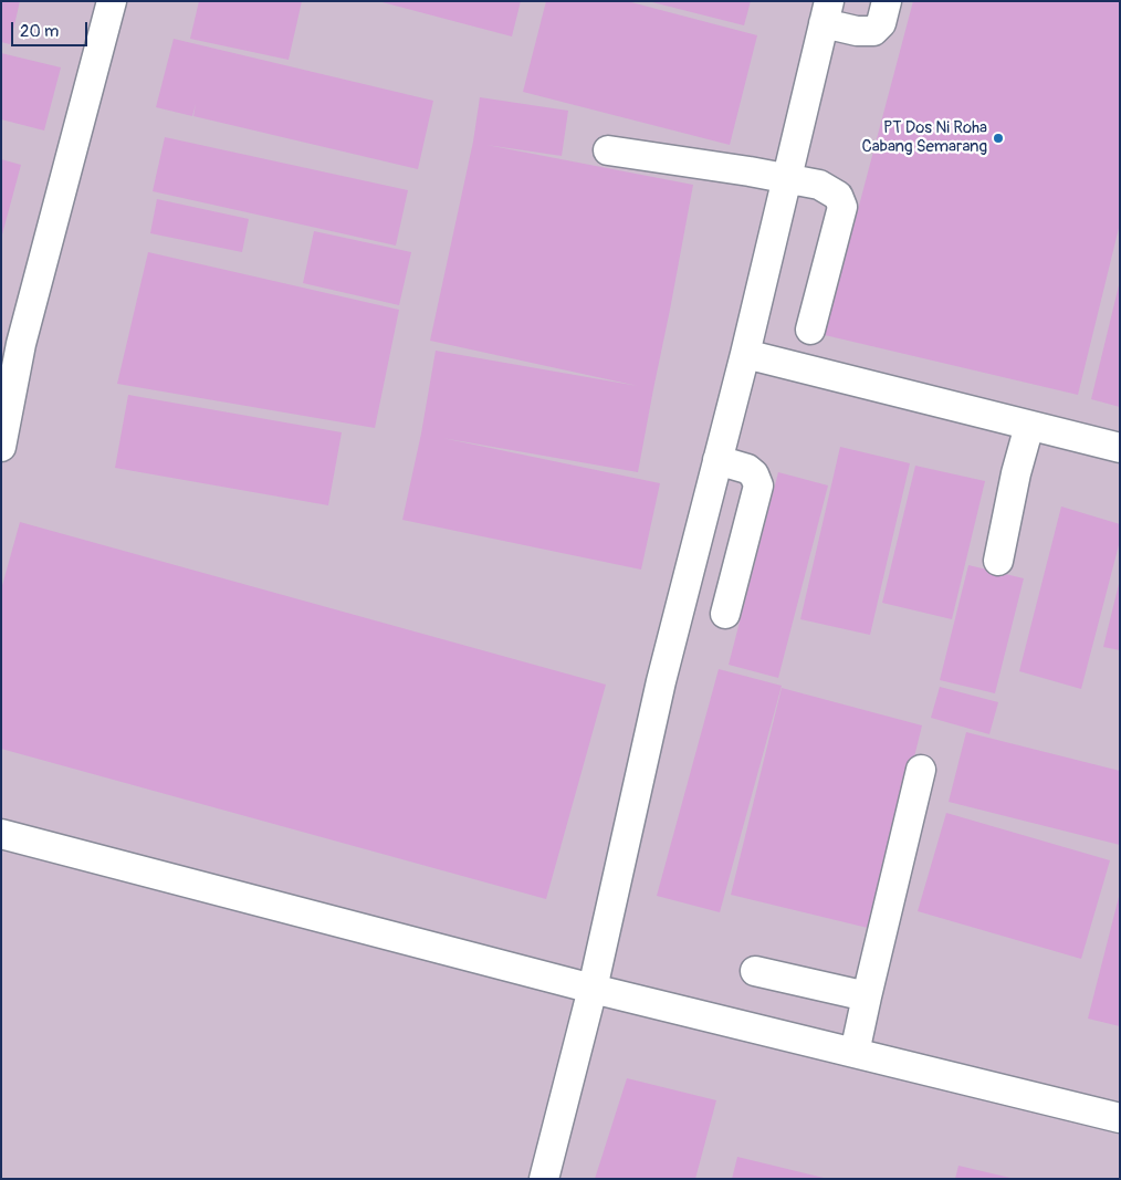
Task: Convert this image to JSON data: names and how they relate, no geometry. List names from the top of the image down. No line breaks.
{"places":["PT Dos Ni Roha Cabang Semarang"],"scale_bar":"20 m"}
